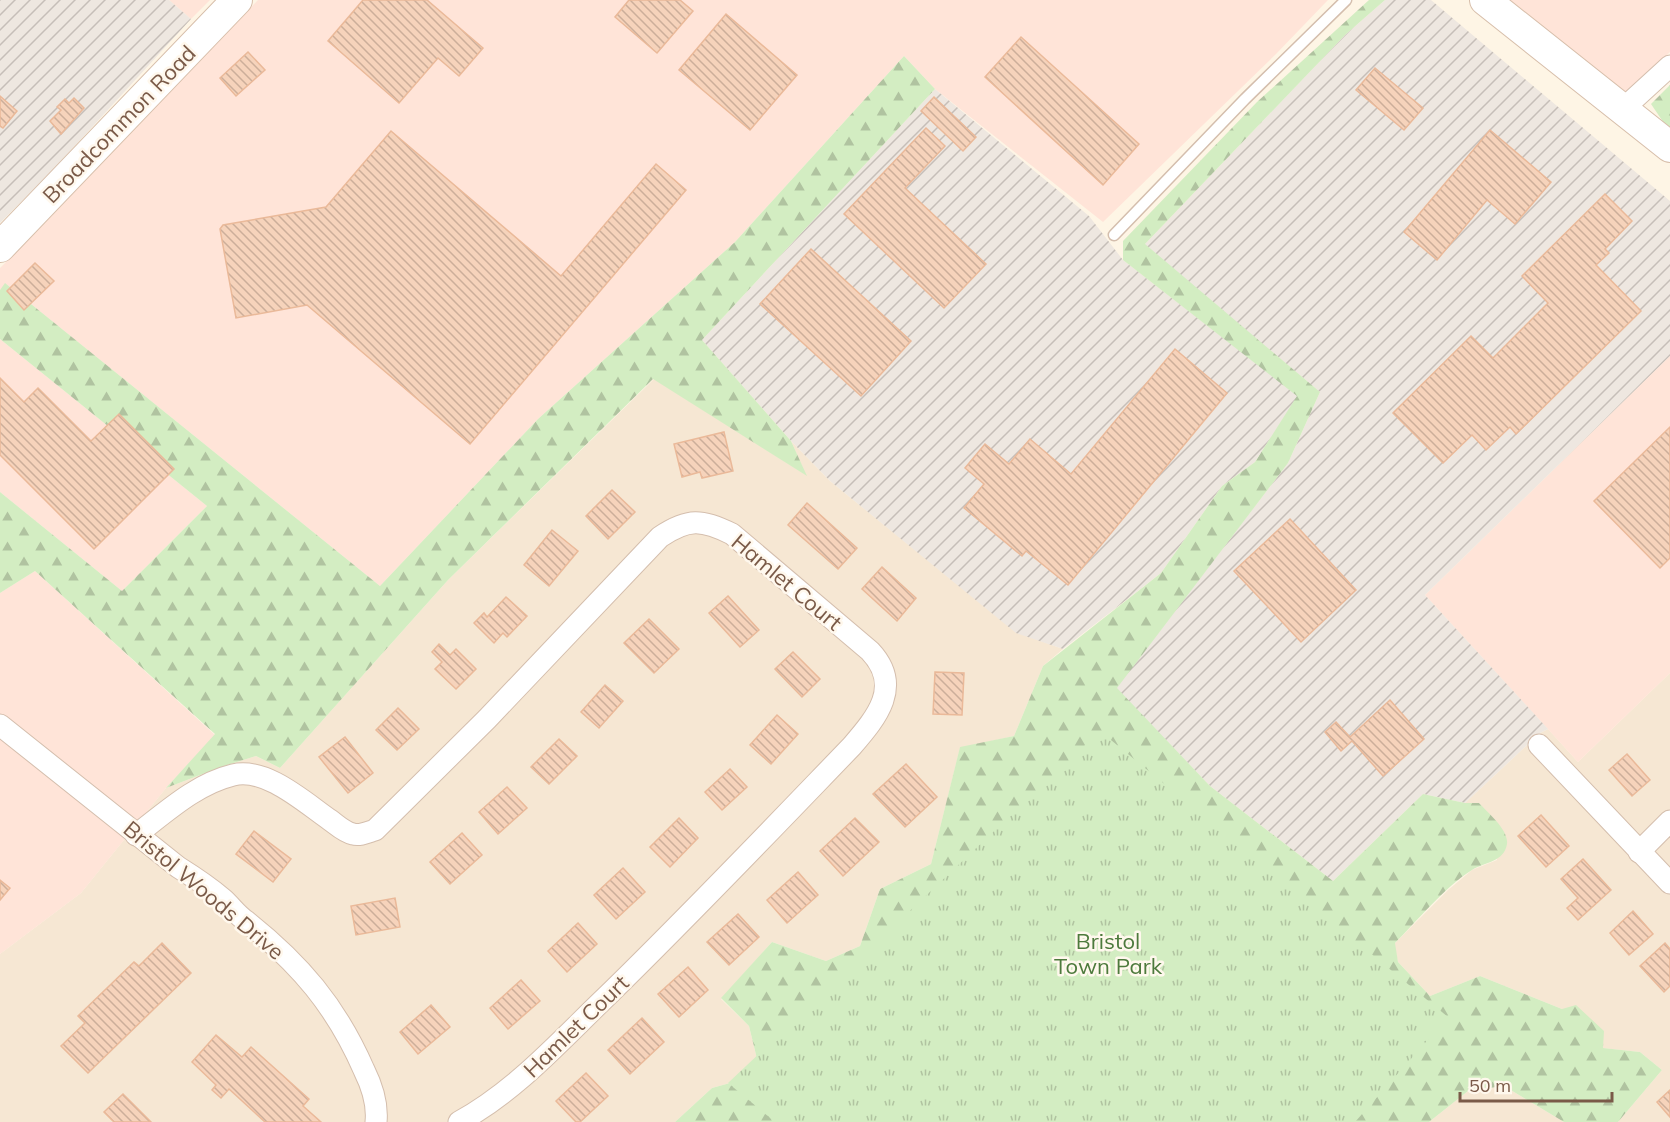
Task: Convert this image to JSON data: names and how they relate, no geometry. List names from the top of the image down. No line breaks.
{"streets":{"street":["Broadcommon Road","Hamlet Court","Bristol Woods Drive"]},"crossings":[["Hamlet Court","Bristol Woods Drive"]],"parks":["Bristol Town Park"],"scale_bar":"50 m"}
